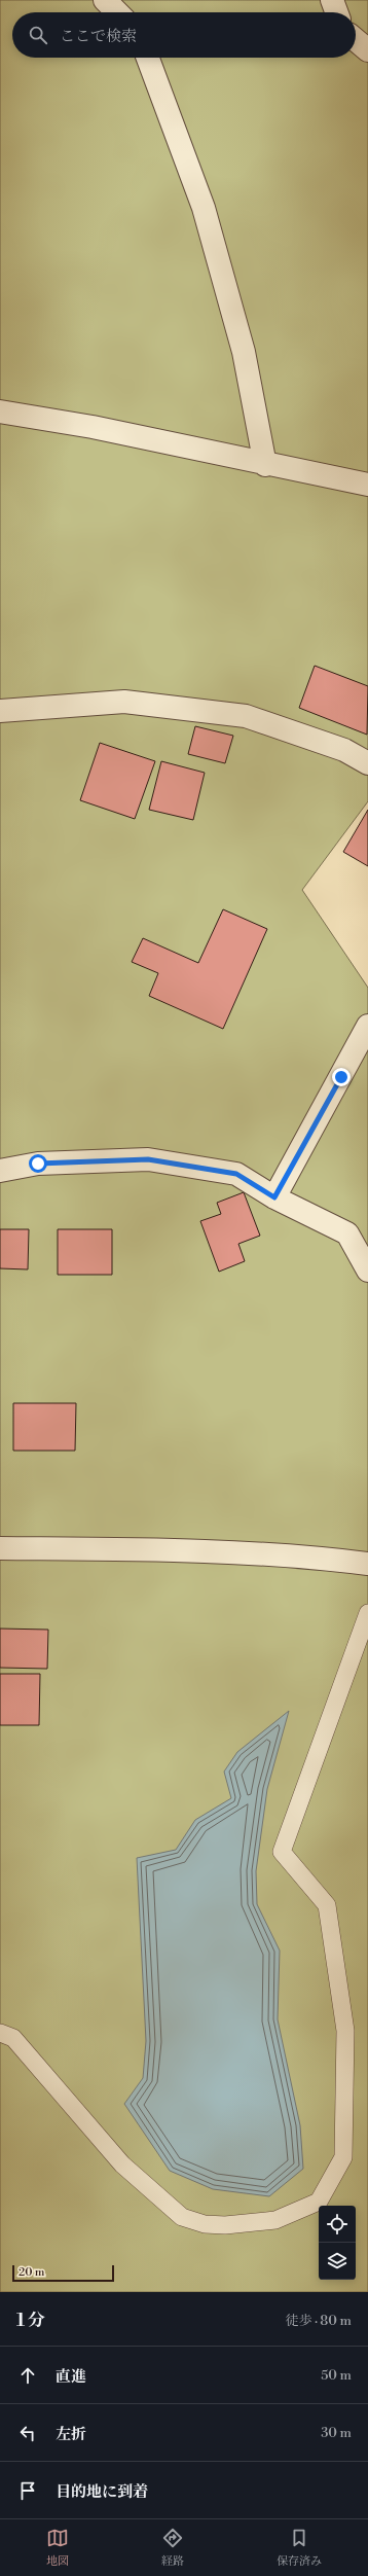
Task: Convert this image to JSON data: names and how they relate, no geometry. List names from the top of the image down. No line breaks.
{"scale_bar":"20 m","page":{"search":"ここで検索","scale":"20 m","heading":["1 分","徒歩 · 80 m"],"list":[["直進","50 m"],["左折","30 m"],"目的地に到着"],"nav":["地図","経路","保存済み"]}}
